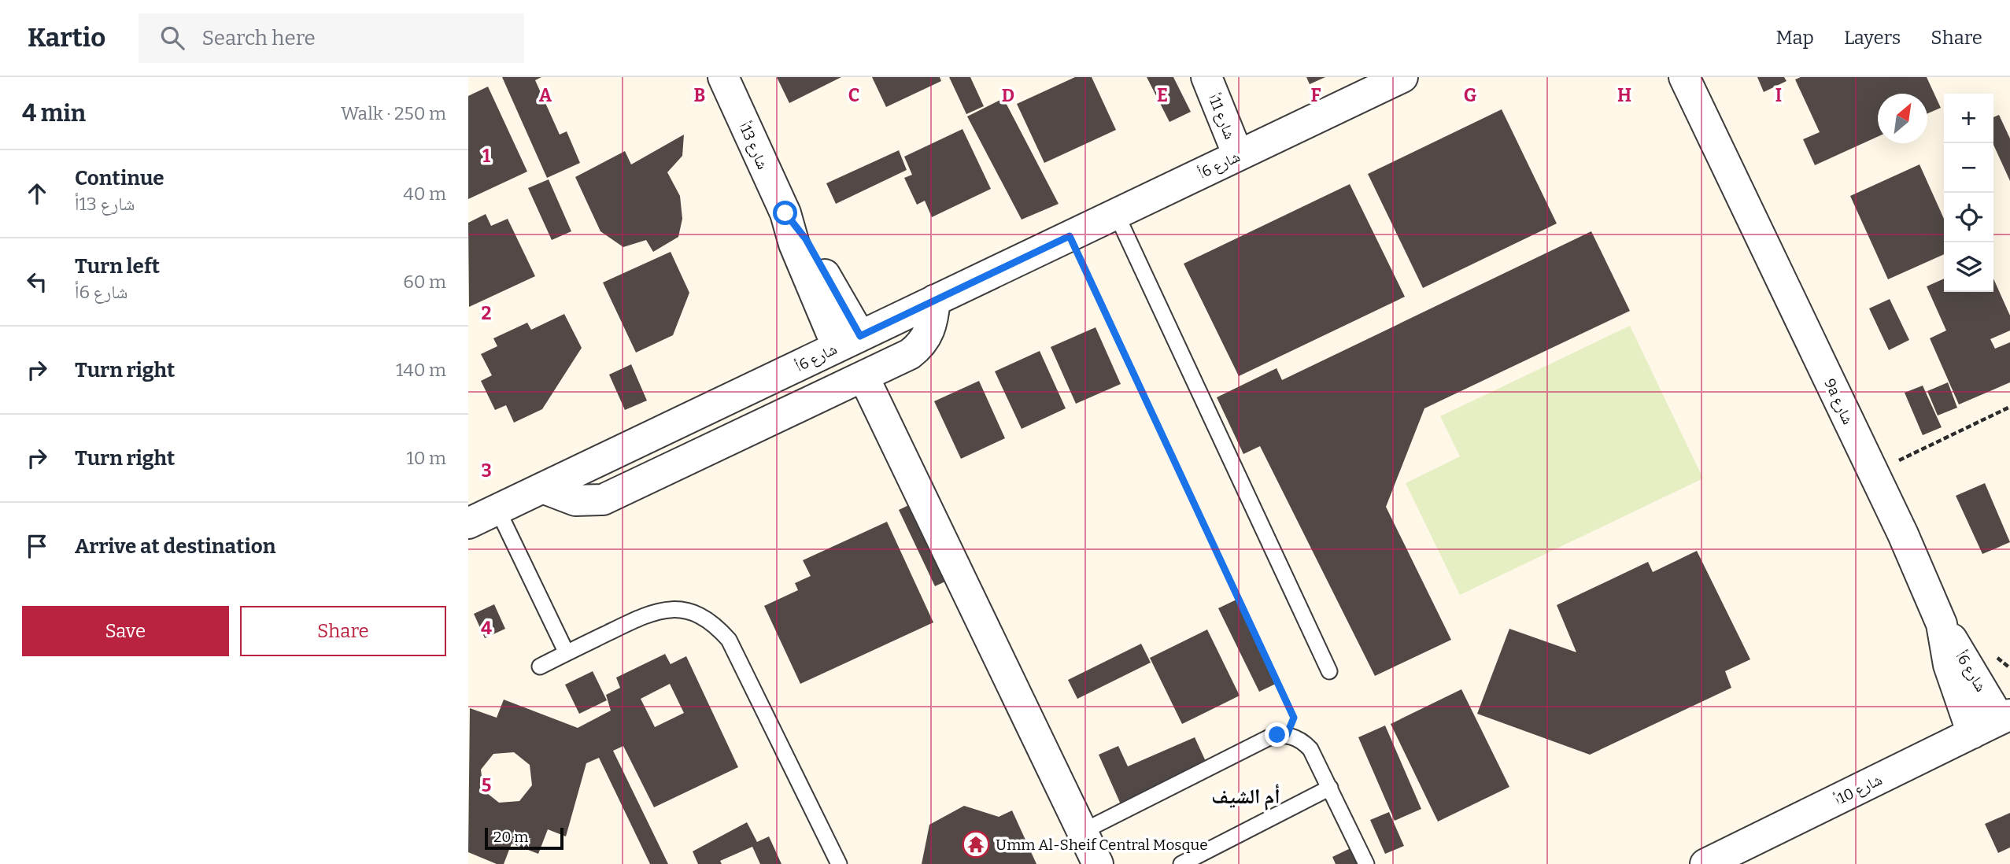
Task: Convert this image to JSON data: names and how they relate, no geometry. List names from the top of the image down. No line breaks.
{"streets":{"street":["شارع 11أ","شارع 13أ","شارع 6أ","9a شارع","شارع 10أ"]},"crossings":[["شارع 11أ","شارع 6أ"],["شارع 13أ","شارع 6أ"],["شارع 6أ","9a شارع"],["شارع 6أ","شارع 10أ"],["9a شارع","شارع 10أ"]],"districts":["أم الشيف"],"places":{"temple":["Umm Al-Sheif Central Mosque"]},"scale_bar":"20 m","north":"top right","page":{"header":"Kartio","search":"Search here","nav":["Map","Layers","Share"],"heading":["4 min","Walk · 250 m"],"map_buttons":["+","−"],"list":[["Continue","شارع 13أ","40 m"],["Turn left","شارع 6أ","60 m"],["Turn right","140 m"],["Turn right","10 m"],"Arrive at destination"],"buttons":["Save","Share"],"scale":"20 m"},"grid":{"columns":["A","B","C","D","E","F","G","H","I"],"rows":["1","2","3","4","5"]}}
